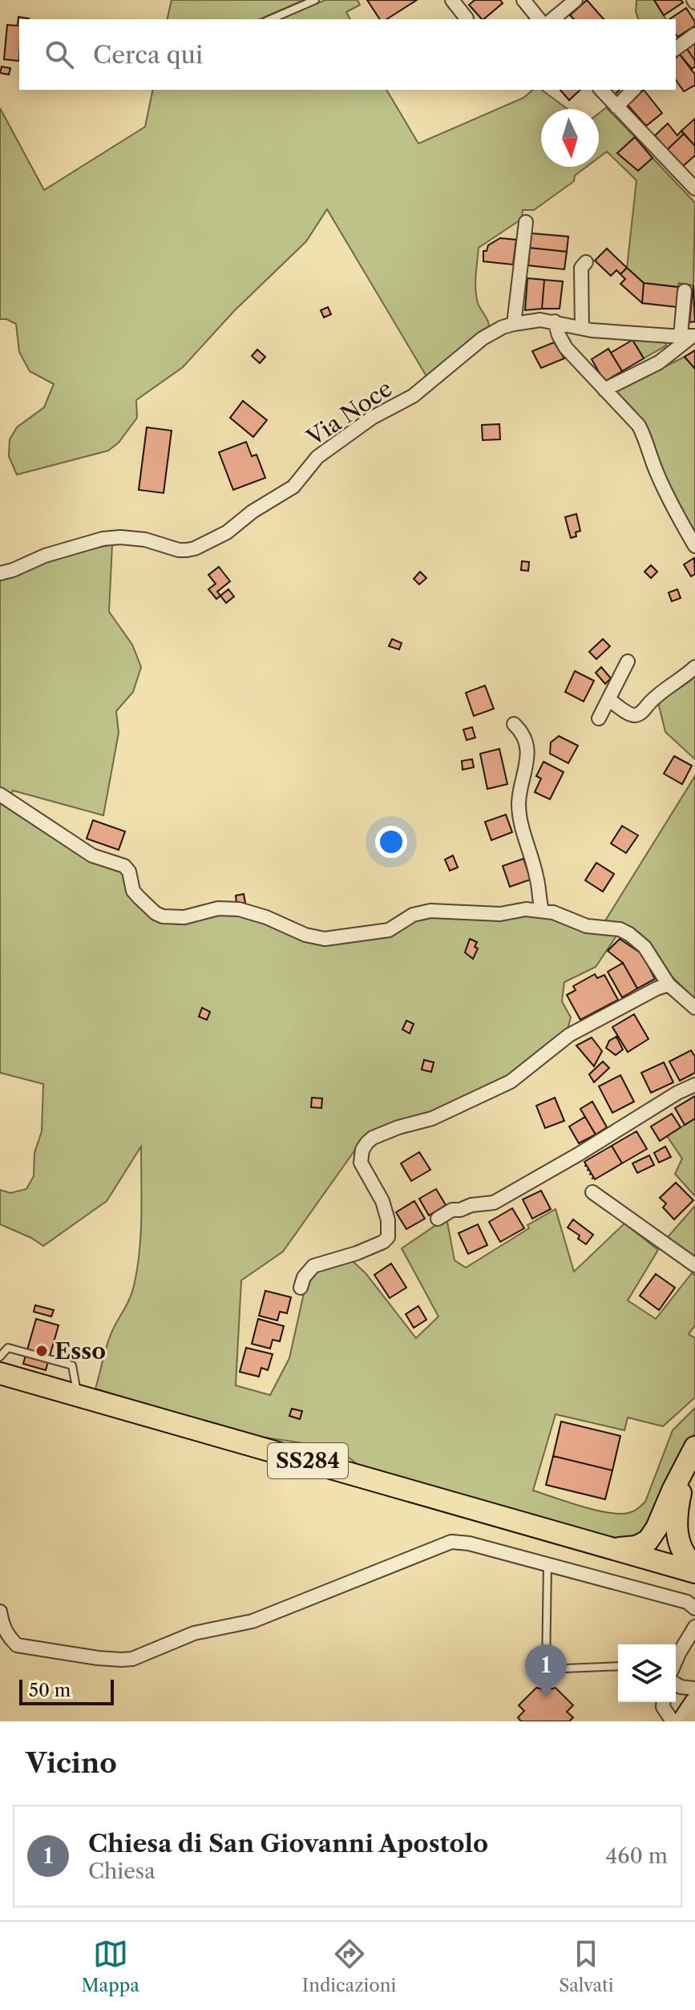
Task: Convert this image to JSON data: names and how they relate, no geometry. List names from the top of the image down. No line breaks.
{"streets":{"main road":["SS284"],"street":["Via Noce"]},"places":["Esso"],"scale_bar":"50 m","north":"bottom","page":{"search":"Cerca qui","pins":"1","scale":"50 m","heading":"Vicino","list":[{"mark":"1","name":"Chiesa di San Giovanni Apostolo","note":"Chiesa","value":"460 m"}],"nav":["Mappa","Indicazioni","Salvati"]}}
